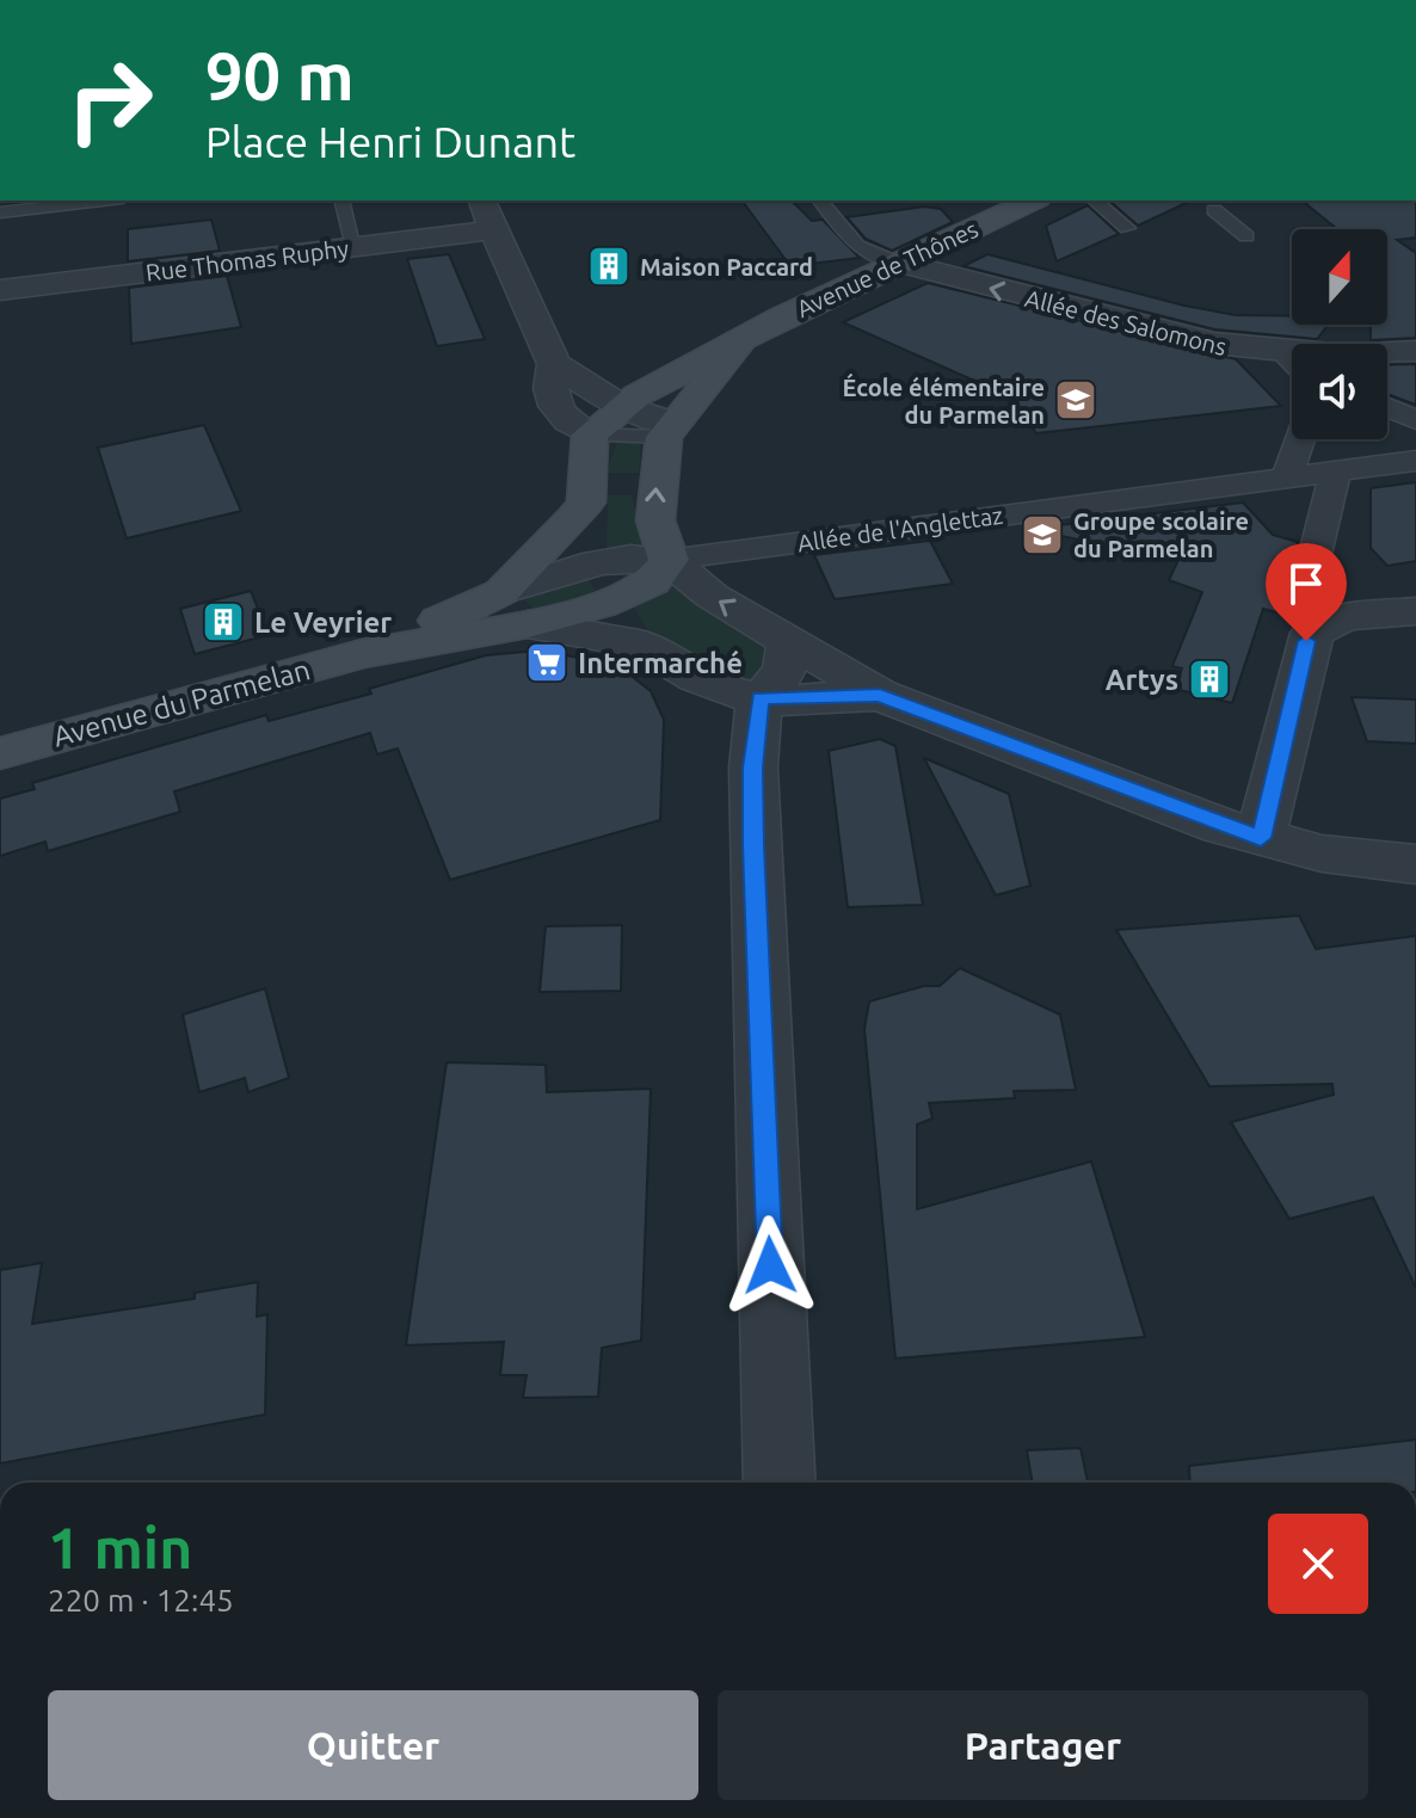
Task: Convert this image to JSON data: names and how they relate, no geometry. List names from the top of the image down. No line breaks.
{"streets":{"main road":["Avenue de Thônes","Avenue du Parmelan"],"street":["Rue Thomas Ruphy","Allée des Salomons","Allée de l'Anglettaz"]},"crossings":[["Avenue de Thônes","Allée des Salomons"],["Allée de l'Anglettaz","Avenue du Parmelan"]],"places":{"building":["Maison Paccard","Le Veyrier","Artys"],"school or university":["École élémentaire du Parmelan","Groupe scolaire du Parmelan"],"supermarket":["Intermarché"]},"north":"top","page":{"turn":["90 m","Place Henri Dunant"],"heading":["1 min","220 m · 12:45"],"buttons":["Quitter","Partager"]}}
